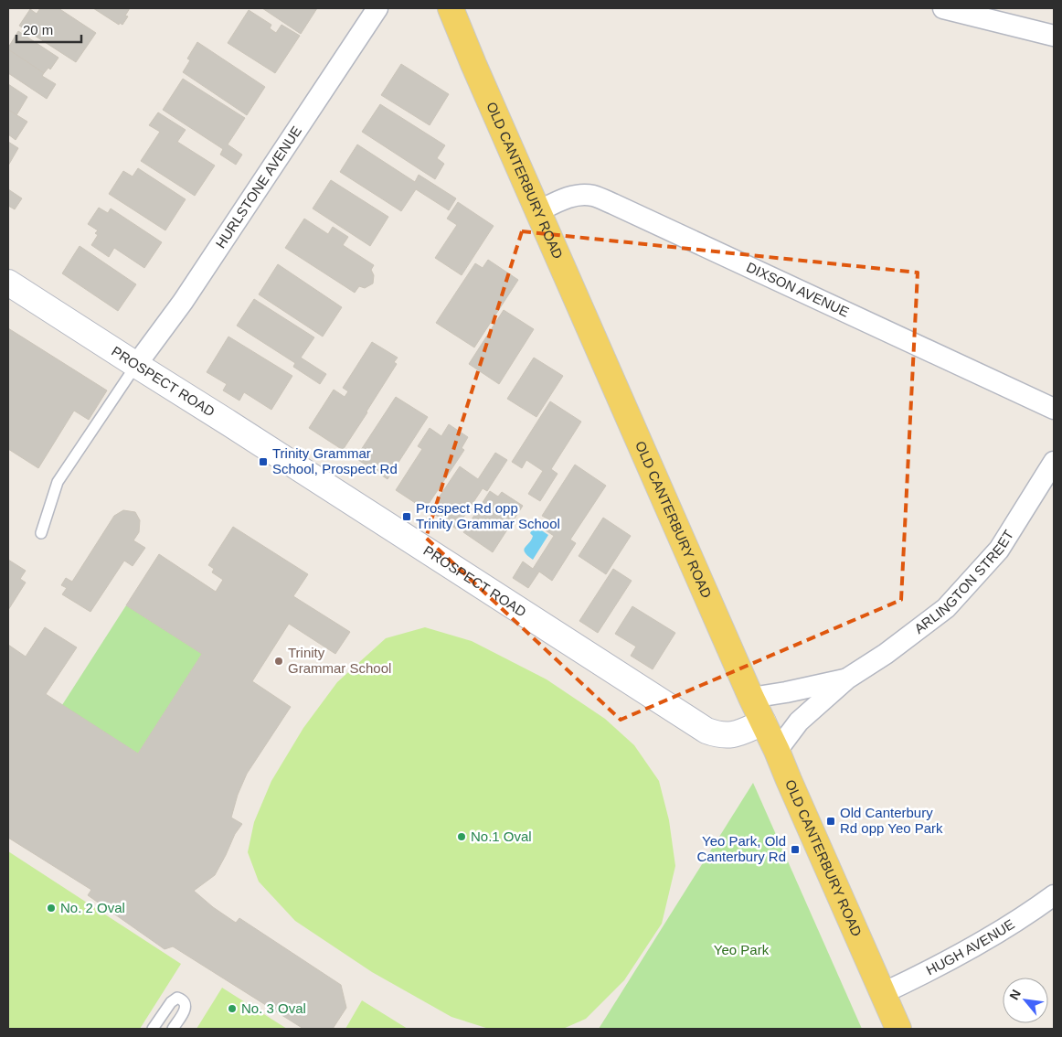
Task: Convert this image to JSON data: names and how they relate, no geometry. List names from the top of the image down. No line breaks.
{"streets":{"main road":["OLD CANTERBURY ROAD"],"street":["HURLSTONE AVENUE","DIXSON AVENUE","PROSPECT ROAD","ARLINGTON STREET","HUGH AVENUE"]},"crossings":[["OLD CANTERBURY ROAD","DIXSON AVENUE"],["OLD CANTERBURY ROAD","PROSPECT ROAD"],["OLD CANTERBURY ROAD","ARLINGTON STREET"],["OLD CANTERBURY ROAD","HUGH AVENUE"],["HURLSTONE AVENUE","PROSPECT ROAD"]],"parks":["Yeo Park"],"places":{"transit":["Trinity Grammar School, Prospect Rd","Prospect Rd opp Trinity Grammar School","Old Canterbury Rd opp Yeo Park","Yeo Park, Old Canterbury Rd"],"other":["Trinity Grammar School","No.1 Oval","No. 2 Oval","No. 3 Oval"]},"scale_bar":"20 m","north":"top left"}
